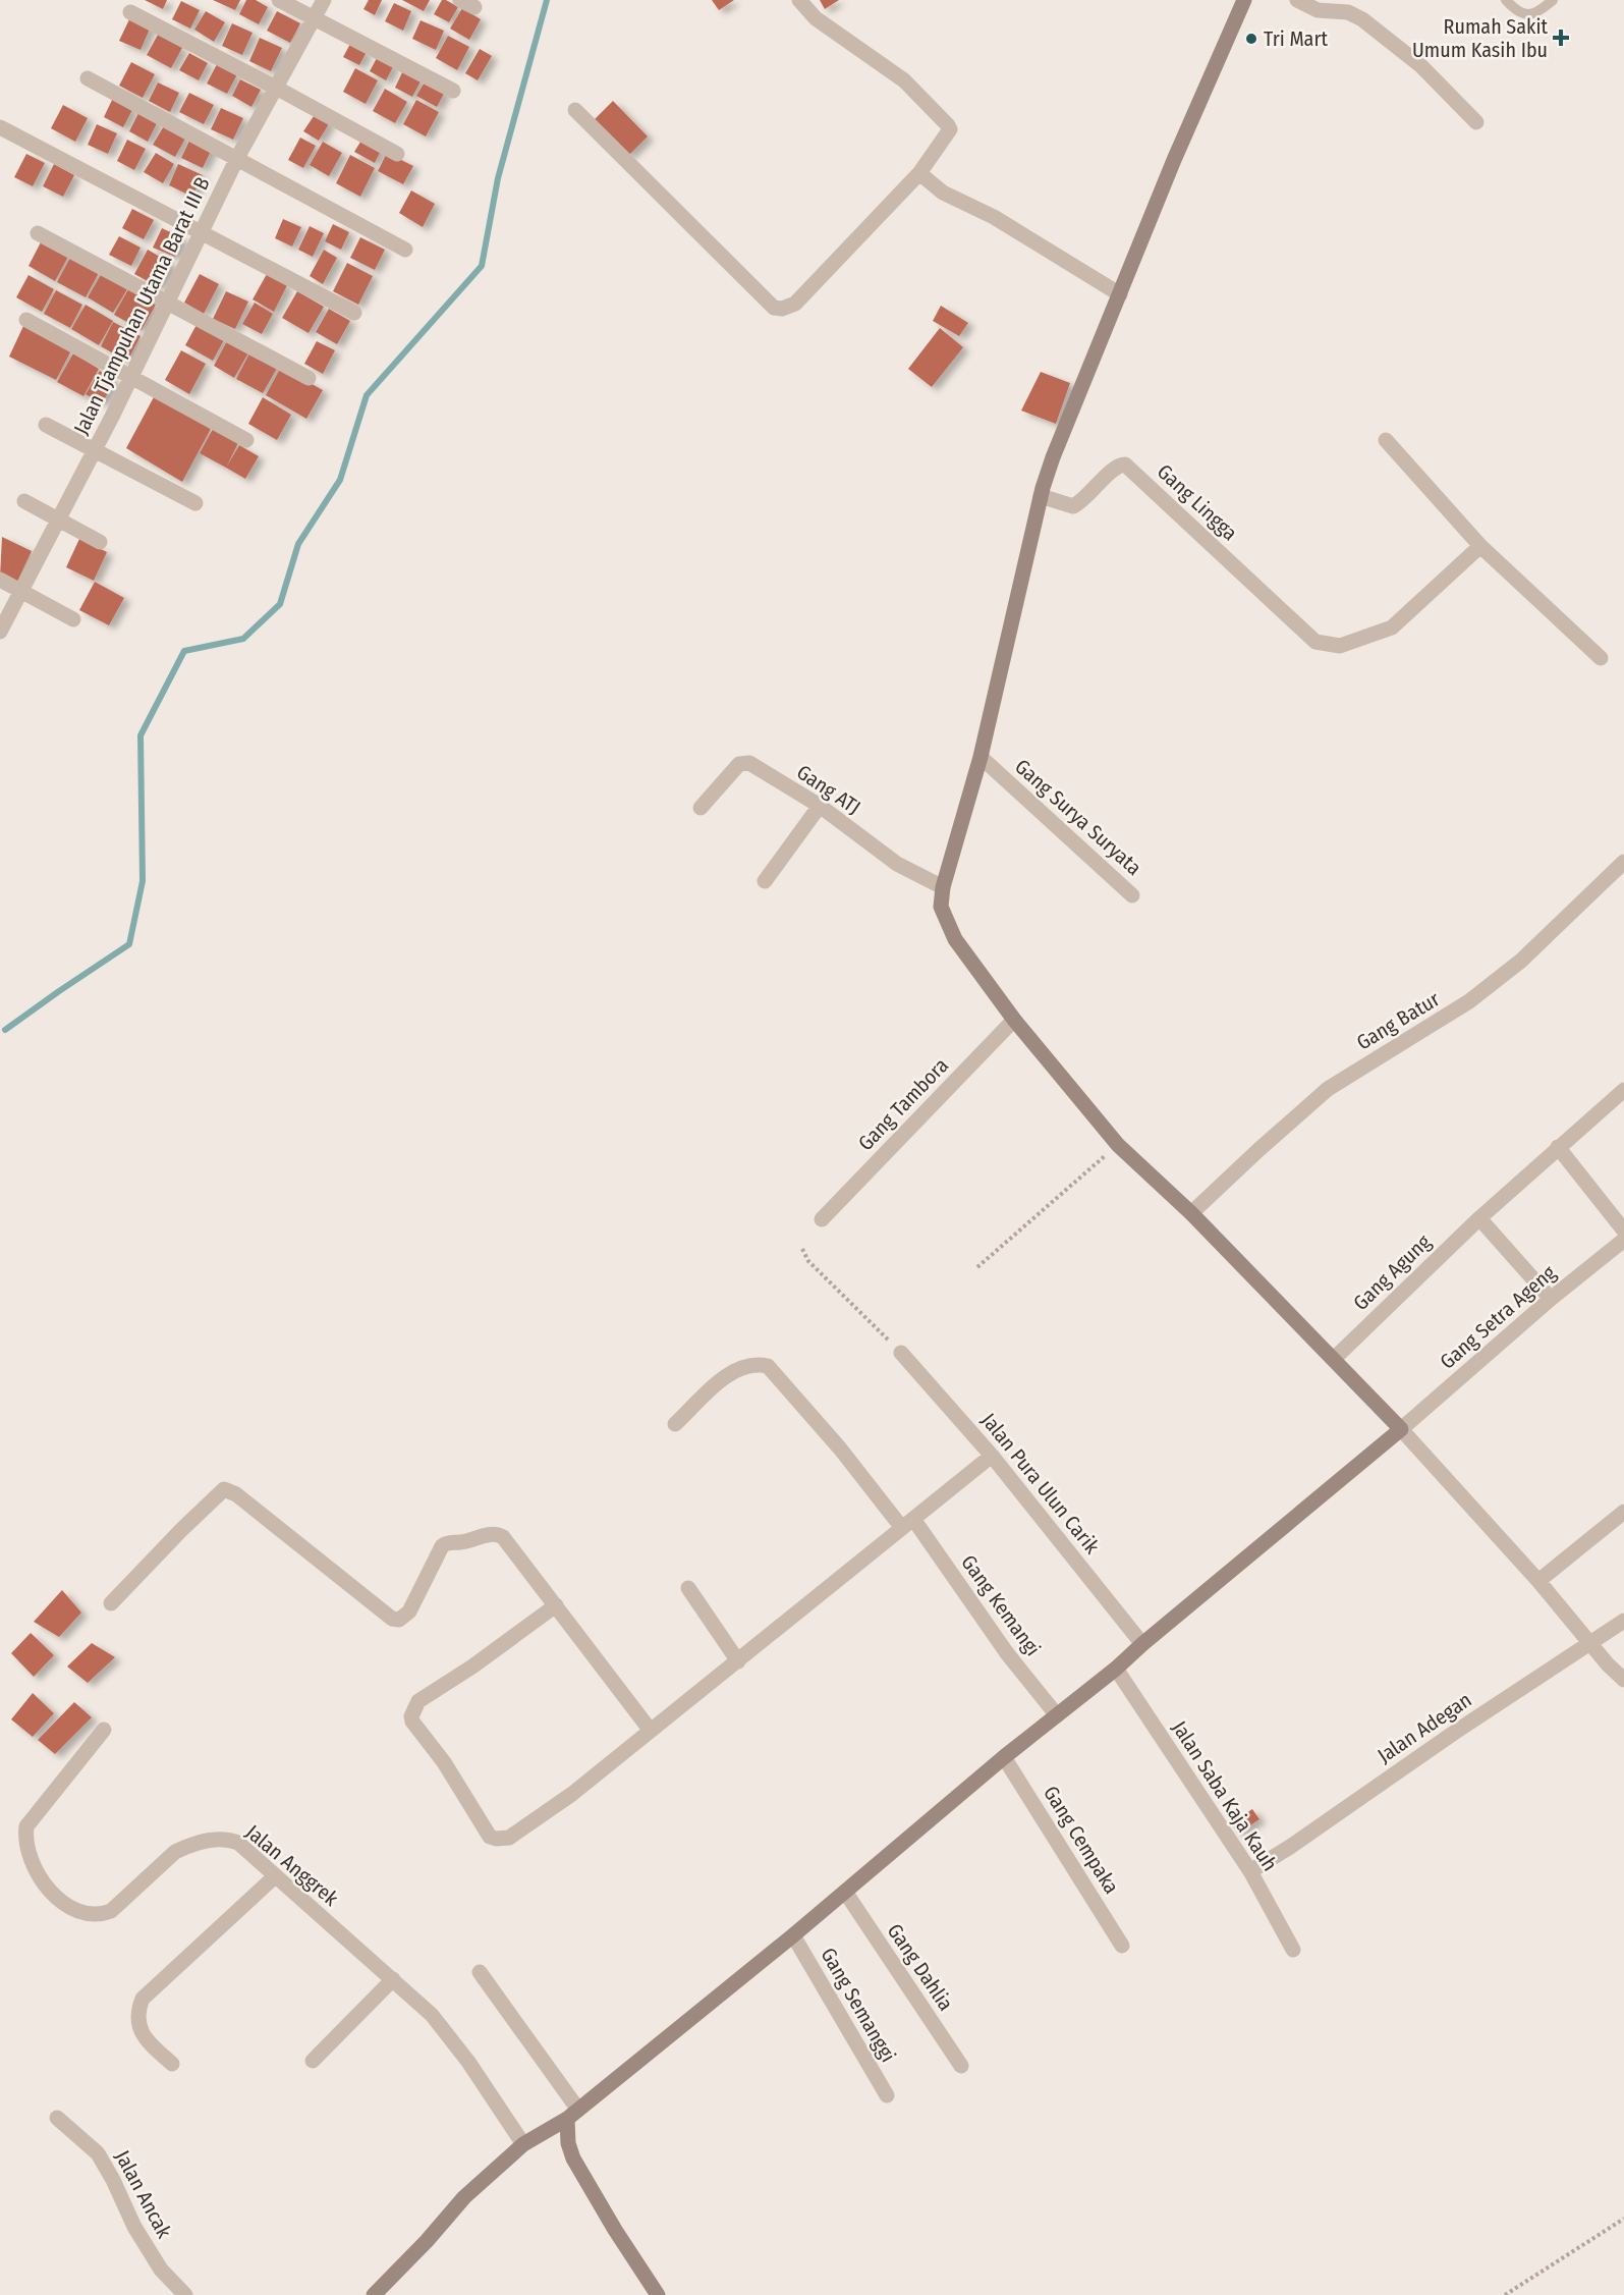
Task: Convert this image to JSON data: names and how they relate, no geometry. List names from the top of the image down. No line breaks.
{"streets":{"street":["Jalan Tjampuhan Utama Barat III B","Gang Lingga","Gang ATJ","Gang Surya Suryata","Gang Batur","Gang Tambora","Gang Agung","Gang Setra Ageng","Jalan Pura Ulun Carik","Gang Kemangi","Jalan Adegan","Jalan Saba Kaja Kauh","Gang Cempaka","Jalan Anggrek","Gang Dahlia","Gang Semanggi","Jalan Ancak"]},"crossings":[["Jalan Adegan","Jalan Saba Kaja Kauh"]],"places":{"health":["Rumah Sakit Umum Kasih Ibu"],"other":["Tri Mart"]}}
